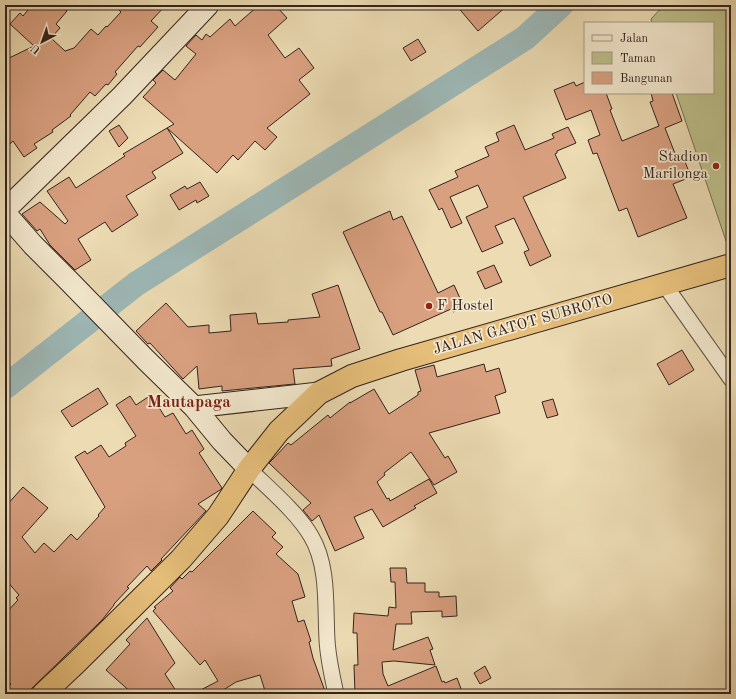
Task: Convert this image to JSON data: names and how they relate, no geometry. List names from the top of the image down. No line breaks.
{"streets":{"highway":["JALAN GATOT SUBROTO"]},"districts":["Mautapaga"],"places":["Stadion Marilonga","F Hostel"],"legend":["Jalan","Taman","Bangunan"],"north":"bottom left"}
